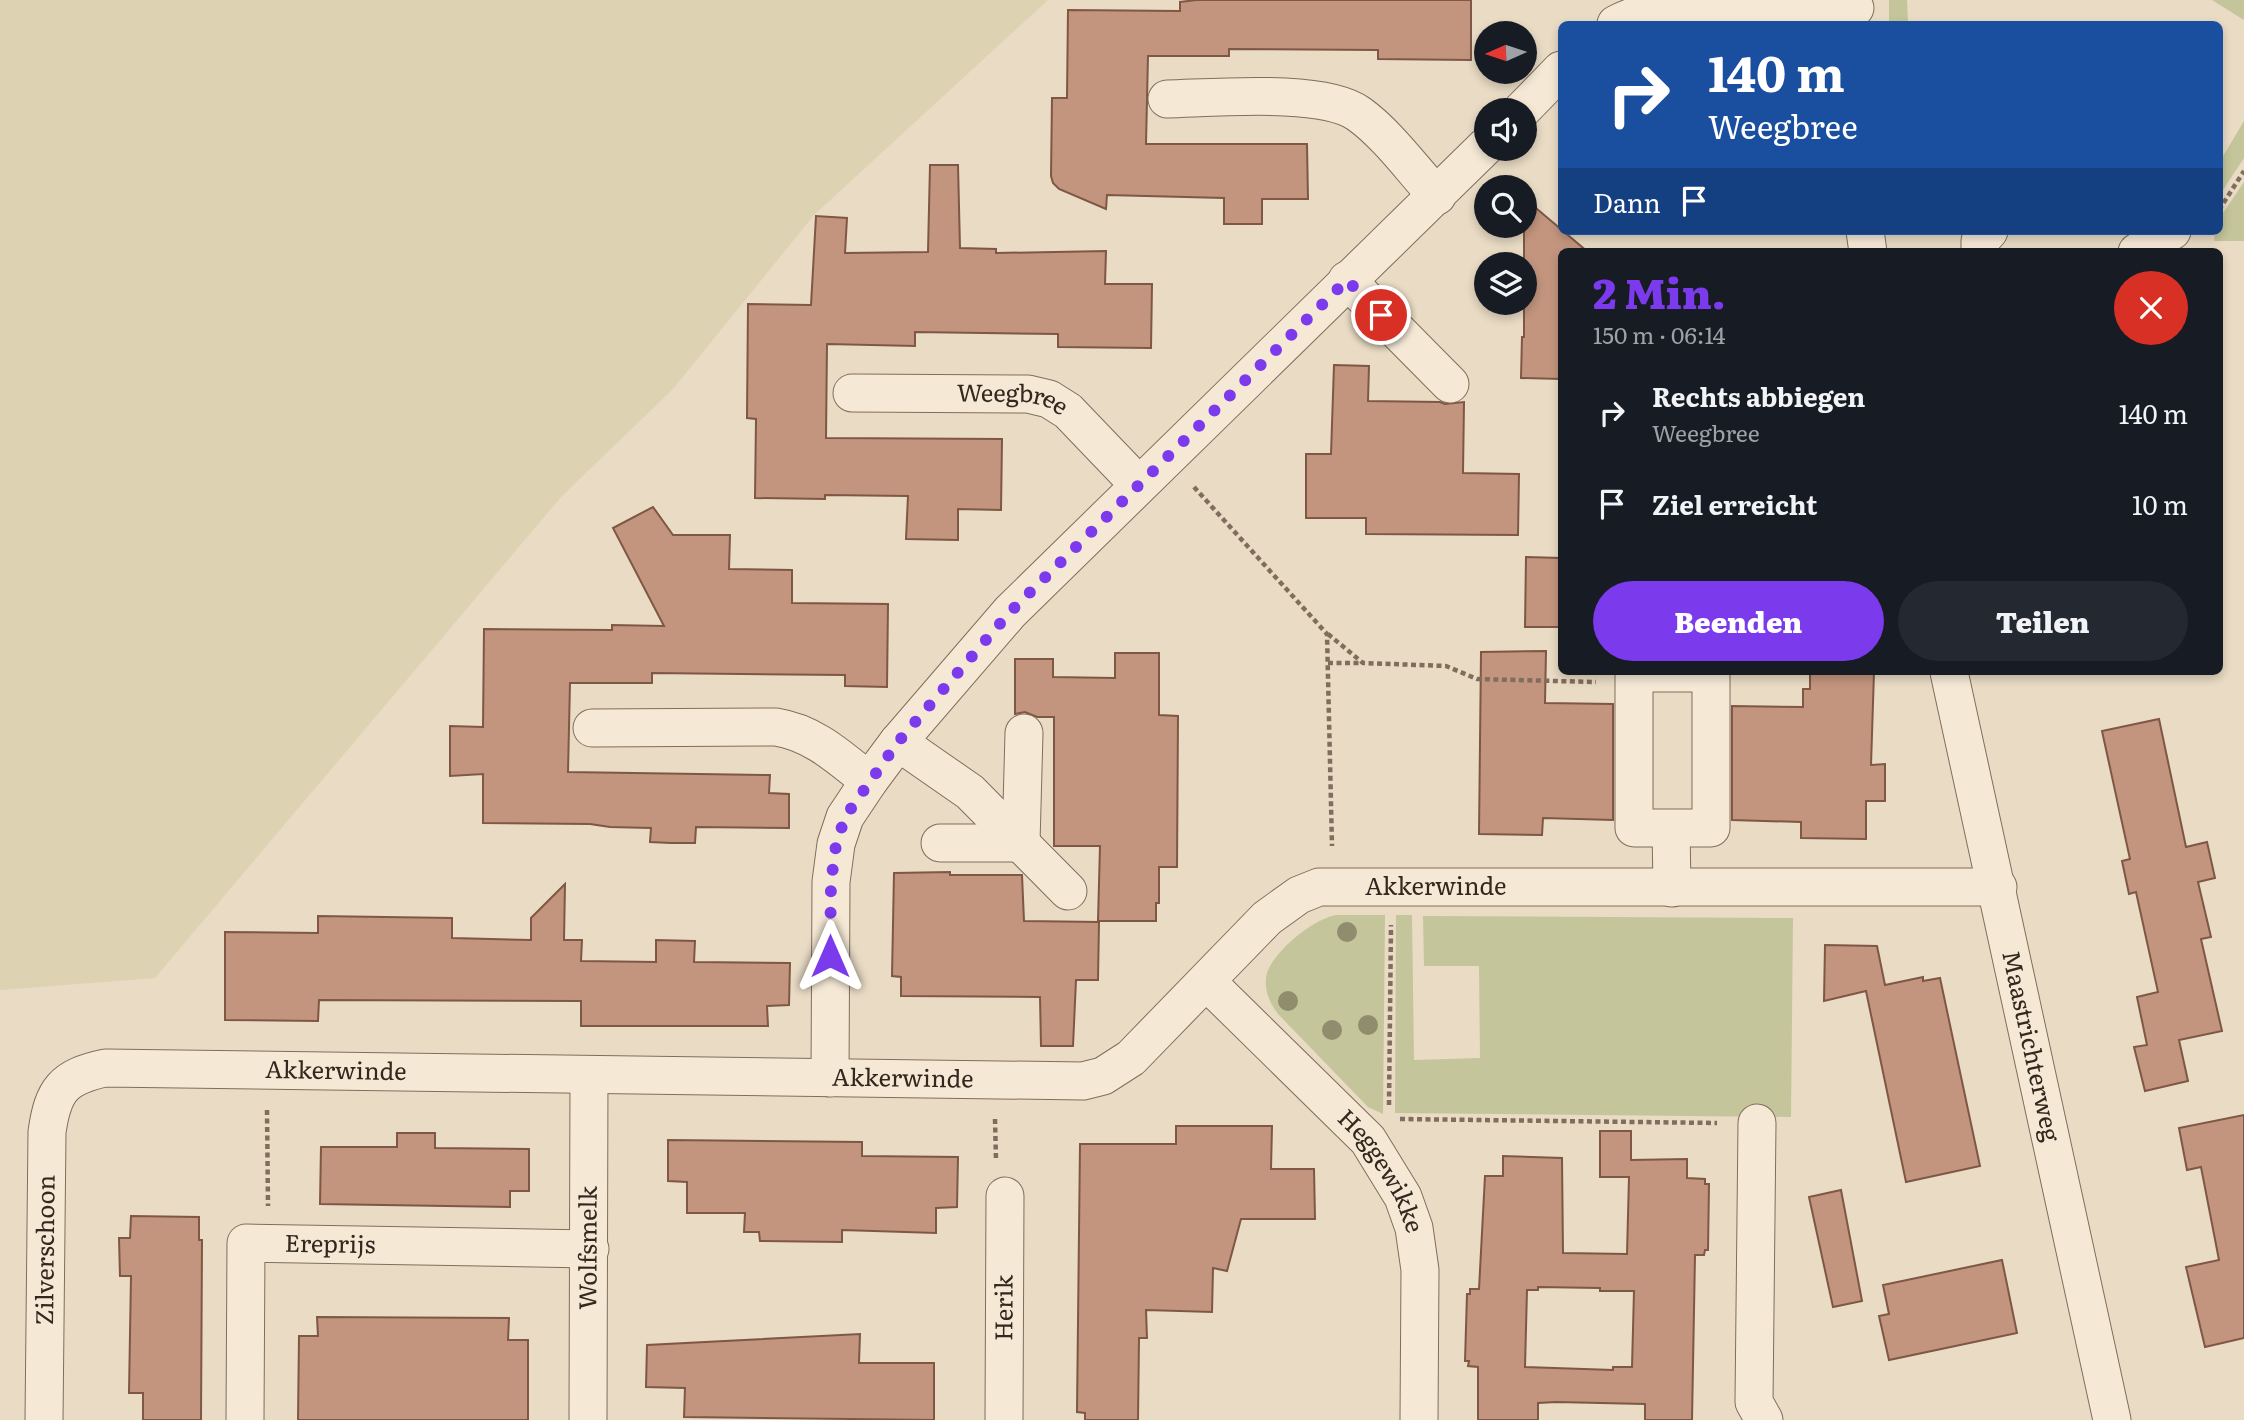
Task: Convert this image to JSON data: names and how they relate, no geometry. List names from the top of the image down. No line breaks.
{"streets":{"street":["Weegbree","Akkerwinde","Maastrichterweg","Heggewikke","Ereprijs","Wolfsmelk","Zilverschoon","Herik"]},"crossings":[["Akkerwinde","Maastrichterweg"],["Akkerwinde","Heggewikke"],["Akkerwinde","Wolfsmelk"],["Akkerwinde","Zilverschoon"],["Ereprijs","Wolfsmelk"]],"north":"left","page":{"turn":["140 m","Weegbree"],"then":"Dann","heading":["2 Min.","150 m · 06:14"],"list":[{"name":"Rechts abbiegen","note":"Weegbree","value":"140 m"},{"name":"Ziel erreicht","value":"10 m"}],"buttons":["Beenden","Teilen"]}}
